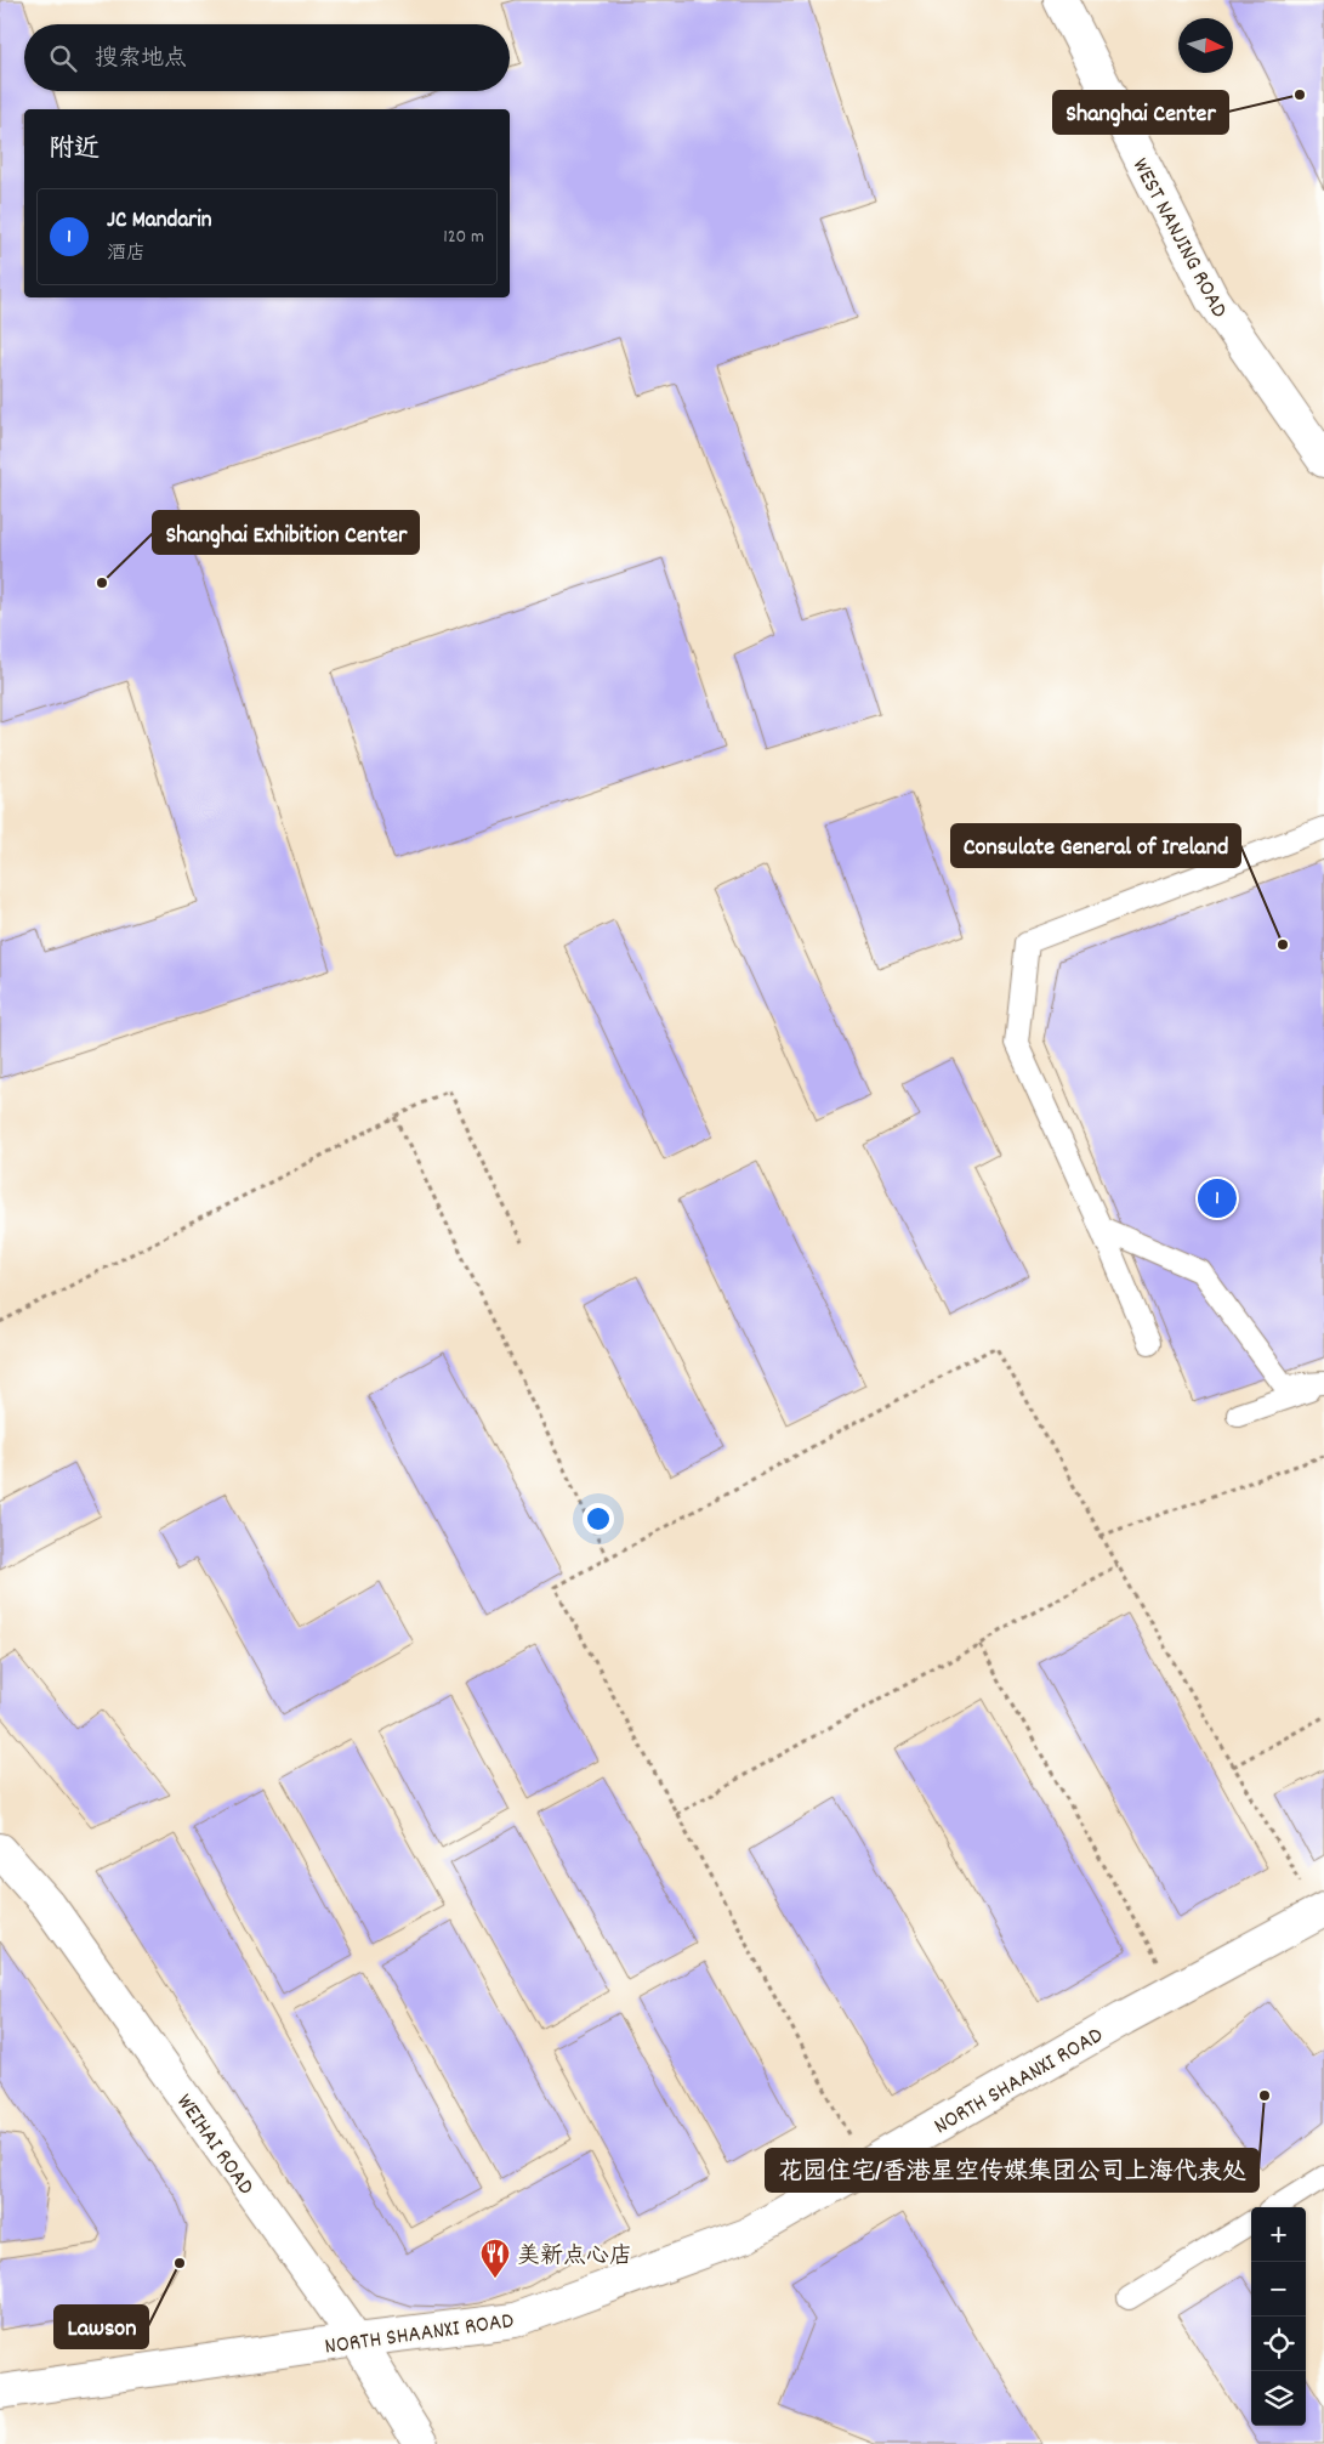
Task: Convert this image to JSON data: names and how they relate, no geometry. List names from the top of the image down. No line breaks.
{"streets":{"main road":["WEST NANJING ROAD","NORTH SHAANXI ROAD","WEIHAI ROAD"]},"crossings":[["NORTH SHAANXI ROAD","WEIHAI ROAD"]],"places":{"other":["Shanghai Center","Shanghai Exhibition Center","Consulate General of Ireland","花园住宅/香港星空传媒集团公司上海代表处","Lawson"],"restaurant":["美新点心店"]},"north":"right","page":{"search":"搜索地点","heading":"附近","list":[{"mark":"1","name":"JC Mandarin","note":"酒店","value":"120 m"}],"pins":"1","map_buttons":["+","−"]}}
